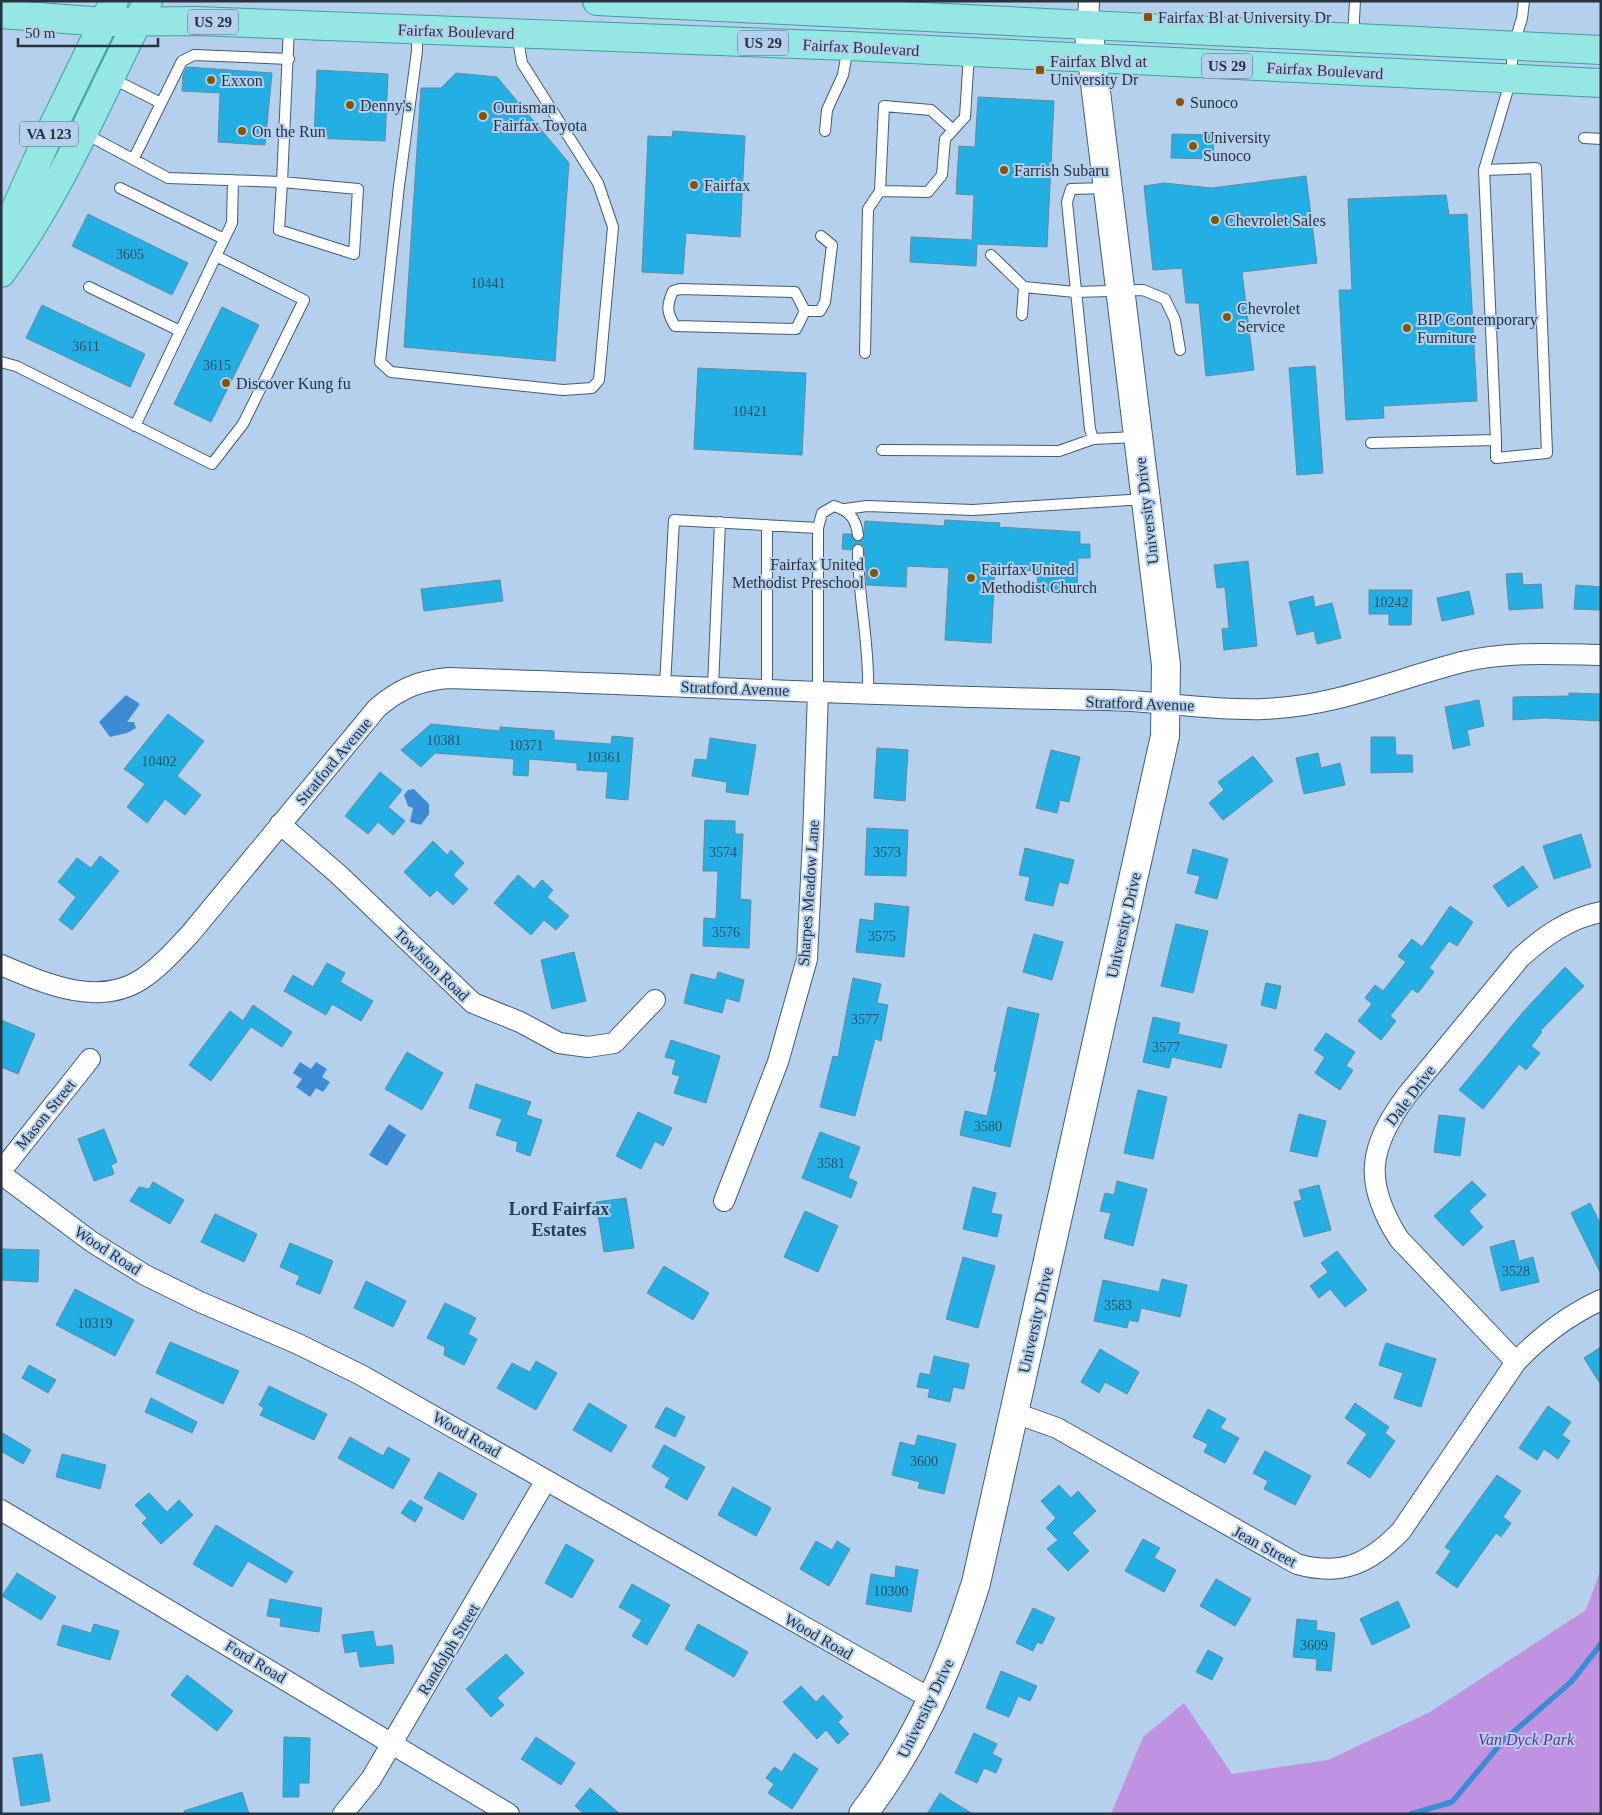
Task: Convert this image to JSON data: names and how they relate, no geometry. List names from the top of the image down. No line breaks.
{"streets":{"main road":["US 29","Fairfax Boulevard","VA 123"],"street":["University Drive","Stratford Avenue","Sharpes Meadow Lane","Towlston Road","Dale Drive","Mason Street","Wood Road","Jean Street","Randolph Street","Ford Road"]},"crossings":[["Fairfax Boulevard","VA 123"],["Fairfax Boulevard","University Drive"],["University Drive","Stratford Avenue"],["University Drive","Wood Road"],["University Drive","Jean Street"],["Stratford Avenue","Sharpes Meadow Lane"],["Stratford Avenue","Towlston Road"],["Dale Drive","Jean Street"],["Mason Street","Wood Road"],["Wood Road","Randolph Street"],["Randolph Street","Ford Road"]],"districts":["Lord Fairfax Estates"],"parks":["Van Dyck Park"],"places":{"transit":["Fairfax Bl at University Dr","Fairfax Blvd at University Dr"],"other":["Exxon","Sunoco","Denny's","Ourisman Fairfax Toyota","On the Run","University Sunoco","Farrish Subaru","Fairfax","Chevrolet Sales","Chevrolet Service","BIP Contemporary Furniture","Discover Kung fu","Fairfax United Methodist Preschool","Fairfax United Methodist Church"]},"house_numbers":["3605","10441","3611","3615","10421","10242","10381","10371","10361","10402","3574","3573","3576","3575","3577","3577","3580","3581","3528","3583","10319","3600","10300","3609"],"scale_bar":"50 m"}
